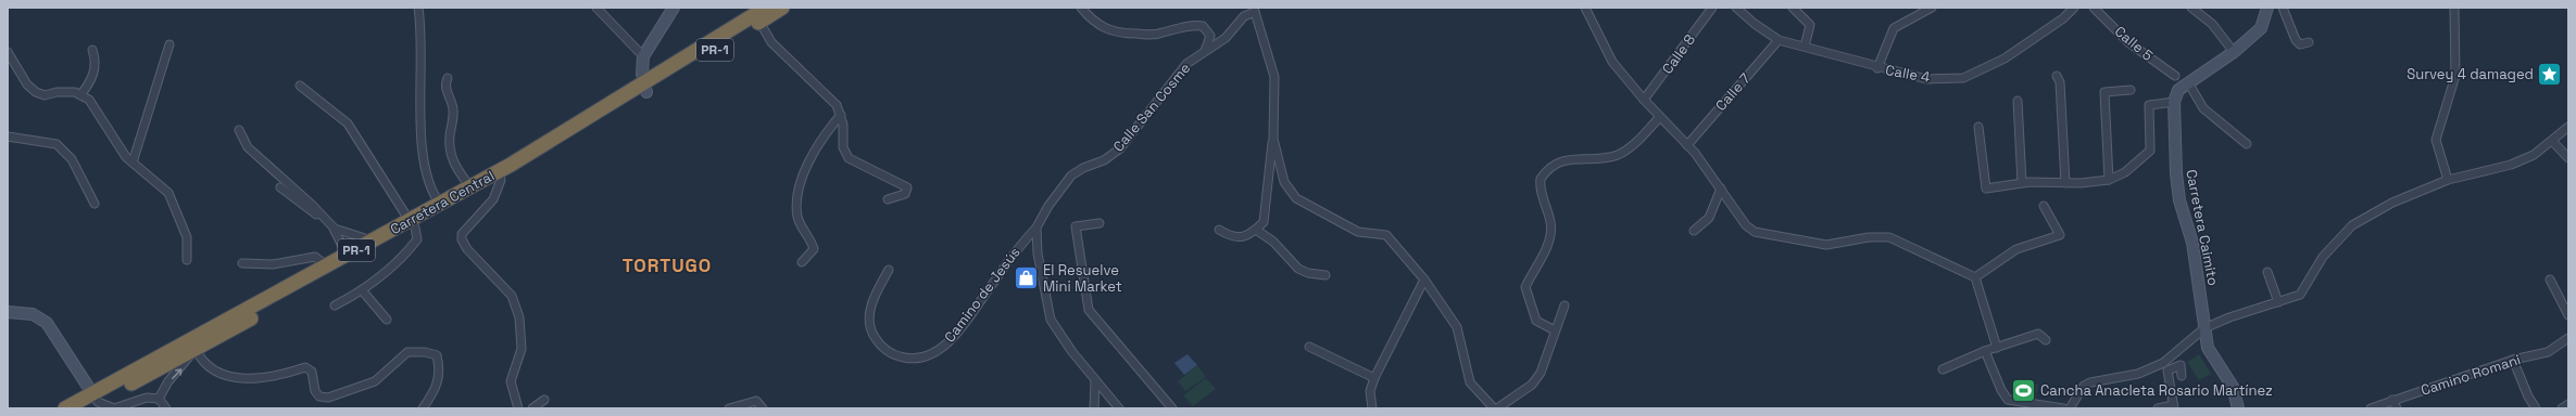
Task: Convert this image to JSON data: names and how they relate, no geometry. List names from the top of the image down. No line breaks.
{"streets":{"highway":["PR-1","Carretera Central"],"street":["Calle 5","Calle 8","Calle 4","Calle 7","Calle San Cosme","Carretera Caimito","Camino de Jesús","Camino Romani"]},"crossings":[["Calle 4","Calle 7"],["Calle San Cosme","Camino de Jesús"]],"districts":["TORTUGO"],"places":{"place":["Survey 4 damaged"],"shop":["El Resuelve Mini Market"],"sports":["Cancha Anacleta Rosario Martínez"]}}
